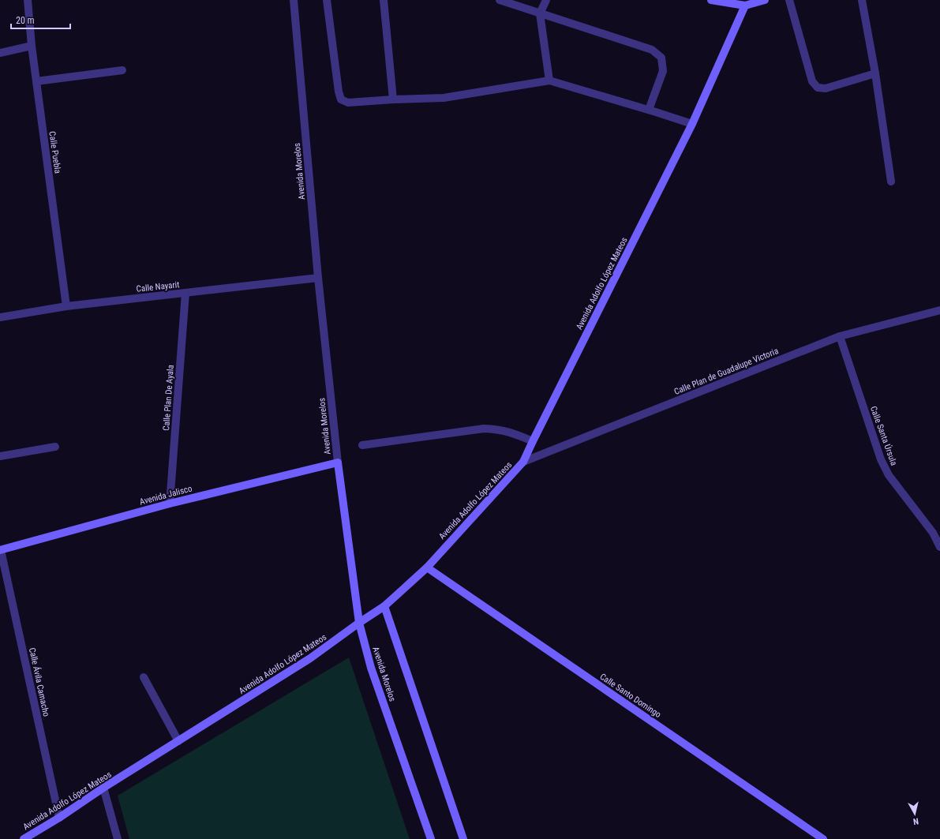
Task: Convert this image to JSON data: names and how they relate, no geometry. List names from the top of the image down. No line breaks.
{"streets":{"main road":["Avenida Morelos","Avenida Adolfo López Mateos","Avenida Jalisco","Calle Santo Domingo"],"street":["Calle Puebla","Calle Nayarit","Calle Plan de Guadalupe Victoria","Calle Plan De Ayala","Calle Santa Úrsula","Calle Ávila Camacho"]},"crossings":[["Calle Puebla","Calle Nayarit"],["Avenida Morelos","Avenida Adolfo López Mateos"],["Avenida Morelos","Calle Nayarit"],["Avenida Morelos","Avenida Jalisco"],["Avenida Adolfo López Mateos","Calle Plan de Guadalupe Victoria"],["Avenida Adolfo López Mateos","Calle Ávila Camacho"],["Avenida Adolfo López Mateos","Calle Santo Domingo"],["Calle Nayarit","Calle Plan De Ayala"],["Calle Plan de Guadalupe Victoria","Calle Santa Úrsula"],["Calle Plan De Ayala","Avenida Jalisco"],["Avenida Jalisco","Calle Ávila Camacho"]],"scale_bar":"20 m","north":"bottom"}
